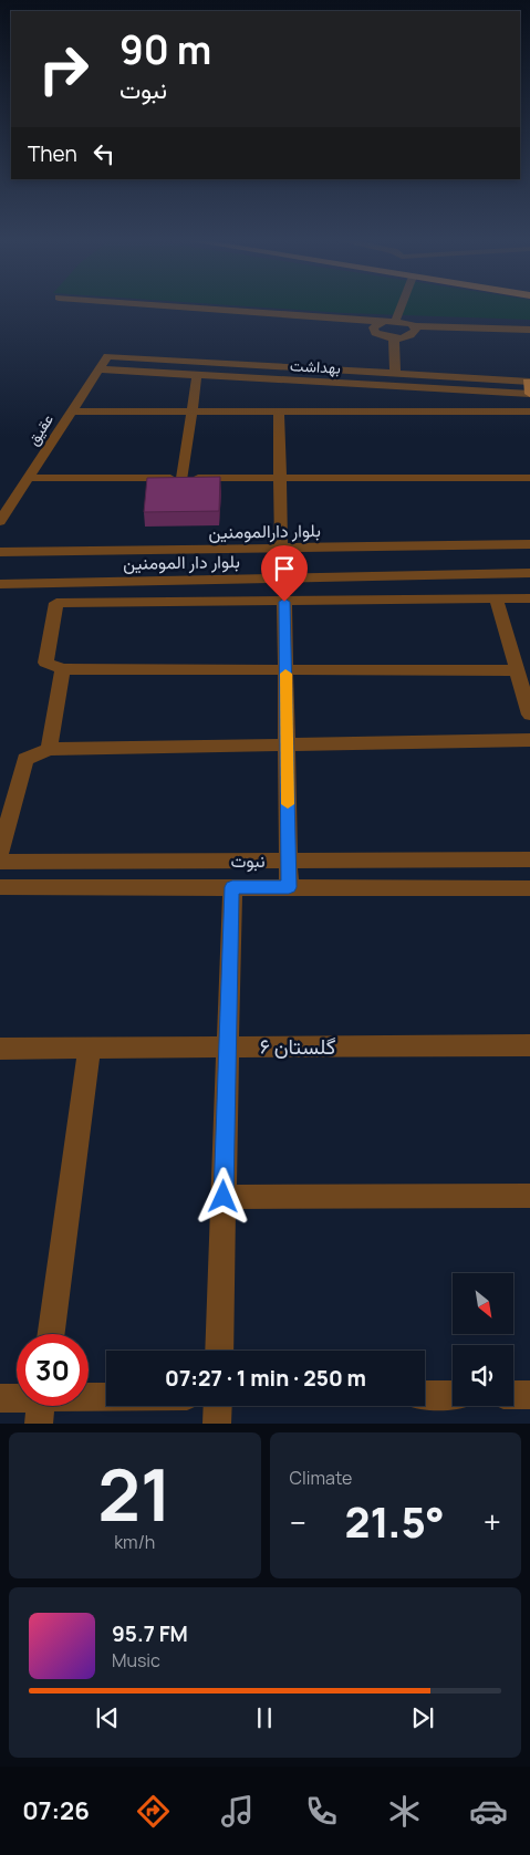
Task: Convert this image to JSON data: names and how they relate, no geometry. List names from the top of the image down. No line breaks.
{"streets":{"street":["بهداشت","عقیق","بلوار دارالمومنین","بلوار دار المومنین","نبوت","گلستان ۶"]},"crossings":[["بهداشت","عقیق"]],"north":"bottom right","page":{"turn":["90 m","نبوت"],"then":"Then","limit":"30","trip":"07:27 · 1 min · 250 m","tile":[["21","km/h"],"Climate"],"heat":["−","21.5°","+"],"song":["95.7 FM","Music"],"tabs":"07:26"}}
